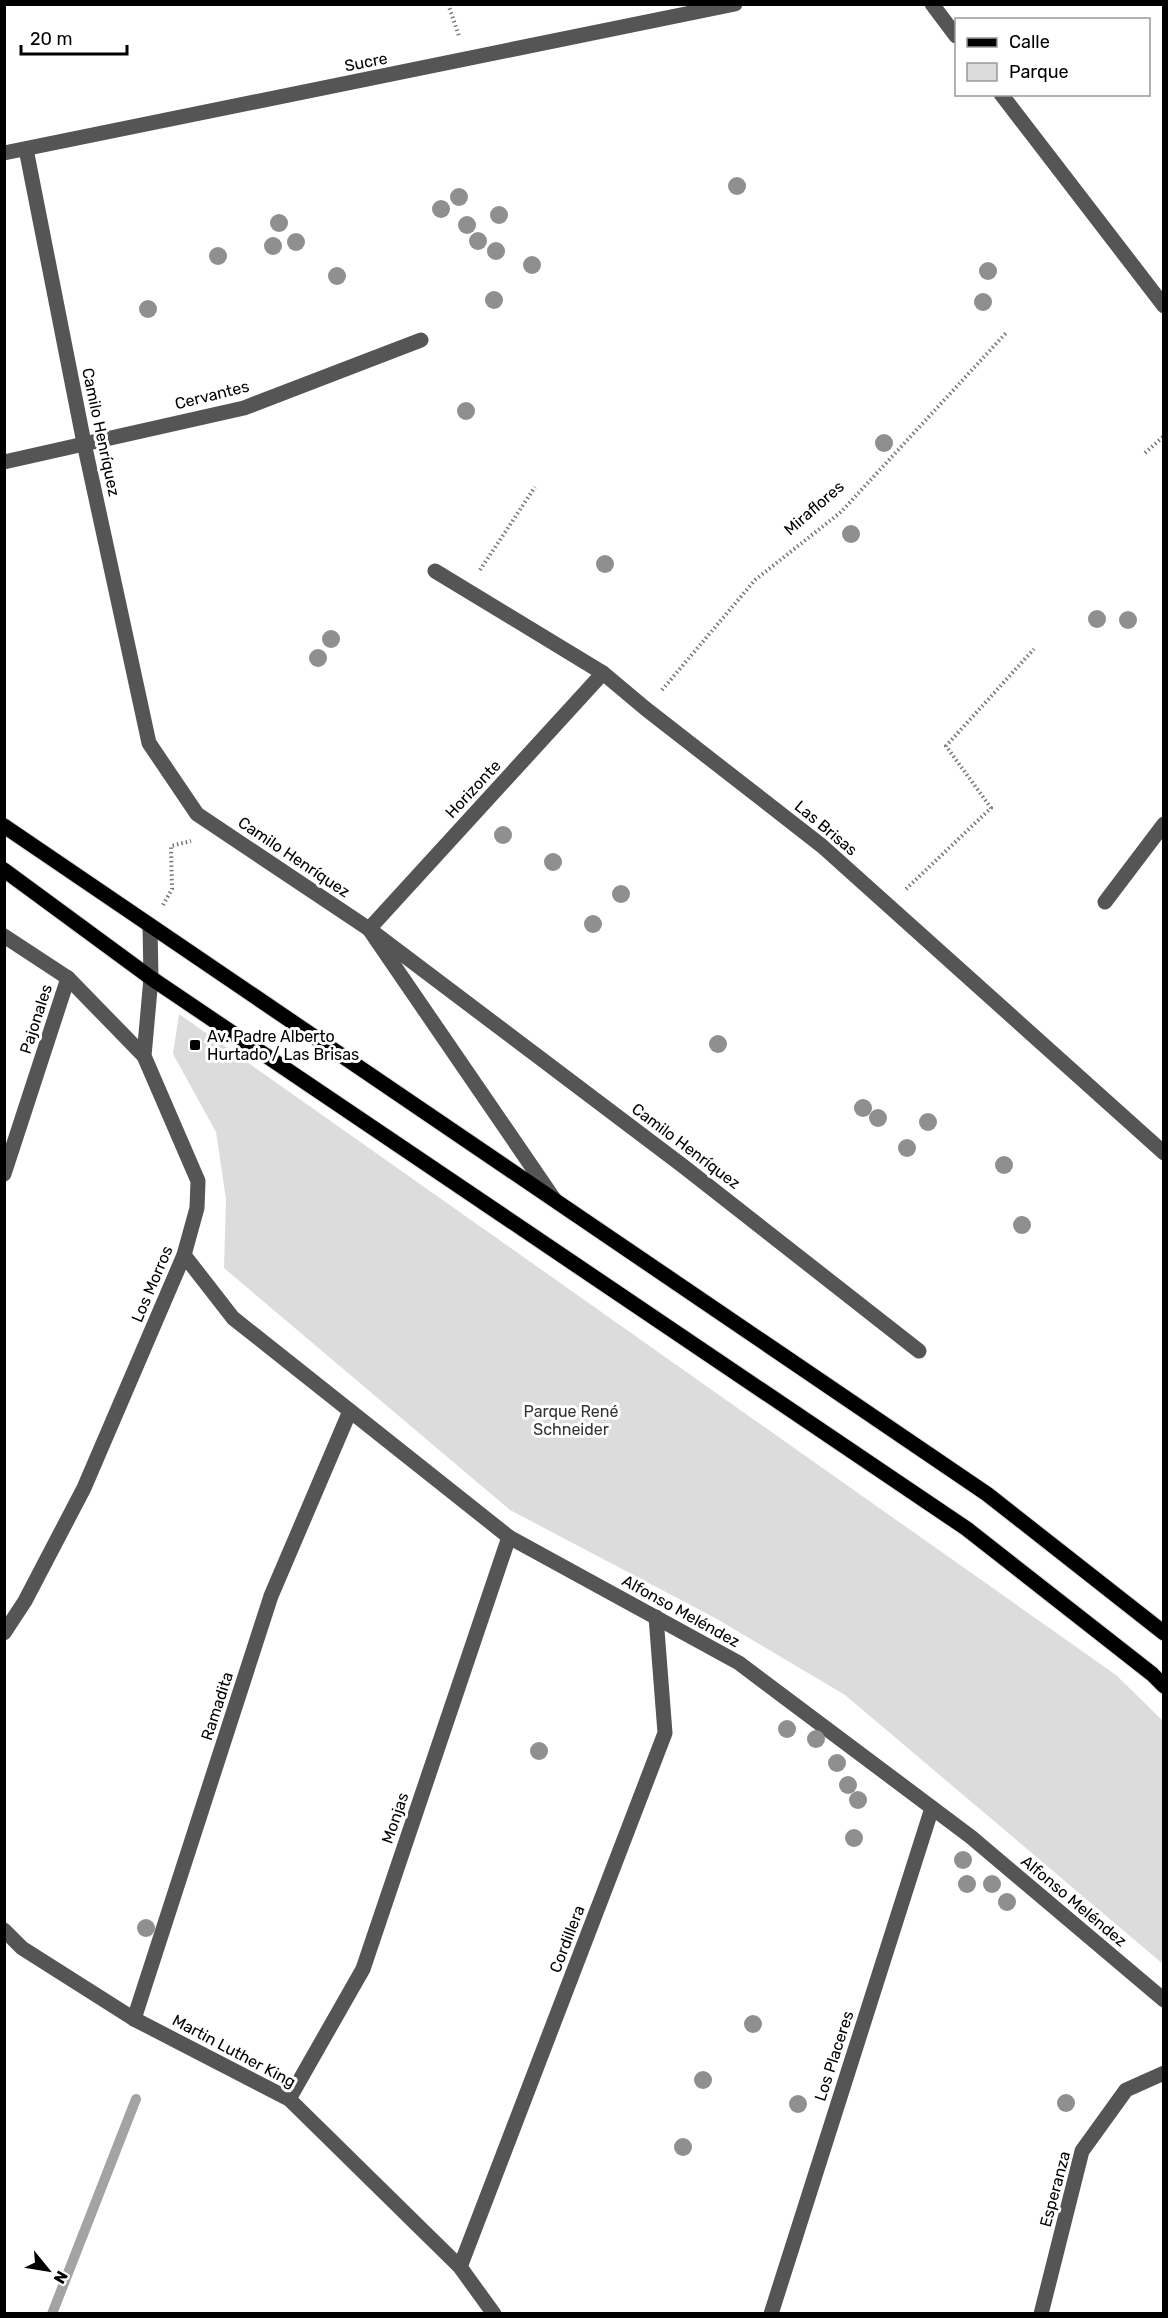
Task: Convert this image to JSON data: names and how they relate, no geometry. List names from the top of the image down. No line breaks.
{"streets":{"street":["Sucre","Cervantes","Camilo Henríquez","Horizonte","Las Brisas","Pajonales","Los Morros","Alfonso Meléndez","Ramadita","Monjas","Cordillera","Martin Luther King","Los Placeres","Esperanza"],"path":["Miraflores"]},"crossings":[["Sucre","Camilo Henríquez"],["Cervantes","Camilo Henríquez"],["Camilo Henríquez","Horizonte"],["Miraflores","Las Brisas"],["Horizonte","Las Brisas"],["Los Morros","Alfonso Meléndez"],["Alfonso Meléndez","Ramadita"],["Alfonso Meléndez","Monjas"],["Alfonso Meléndez","Cordillera"],["Alfonso Meléndez","Los Placeres"],["Ramadita","Martin Luther King"],["Monjas","Martin Luther King"],["Cordillera","Martin Luther King"]],"parks":["Parque René Schneider"],"places":{"transit":["Av. Padre Alberto Hurtado / Las Brisas"]},"legend":["Calle","Parque"],"scale_bar":"20 m","north":"bottom right"}
